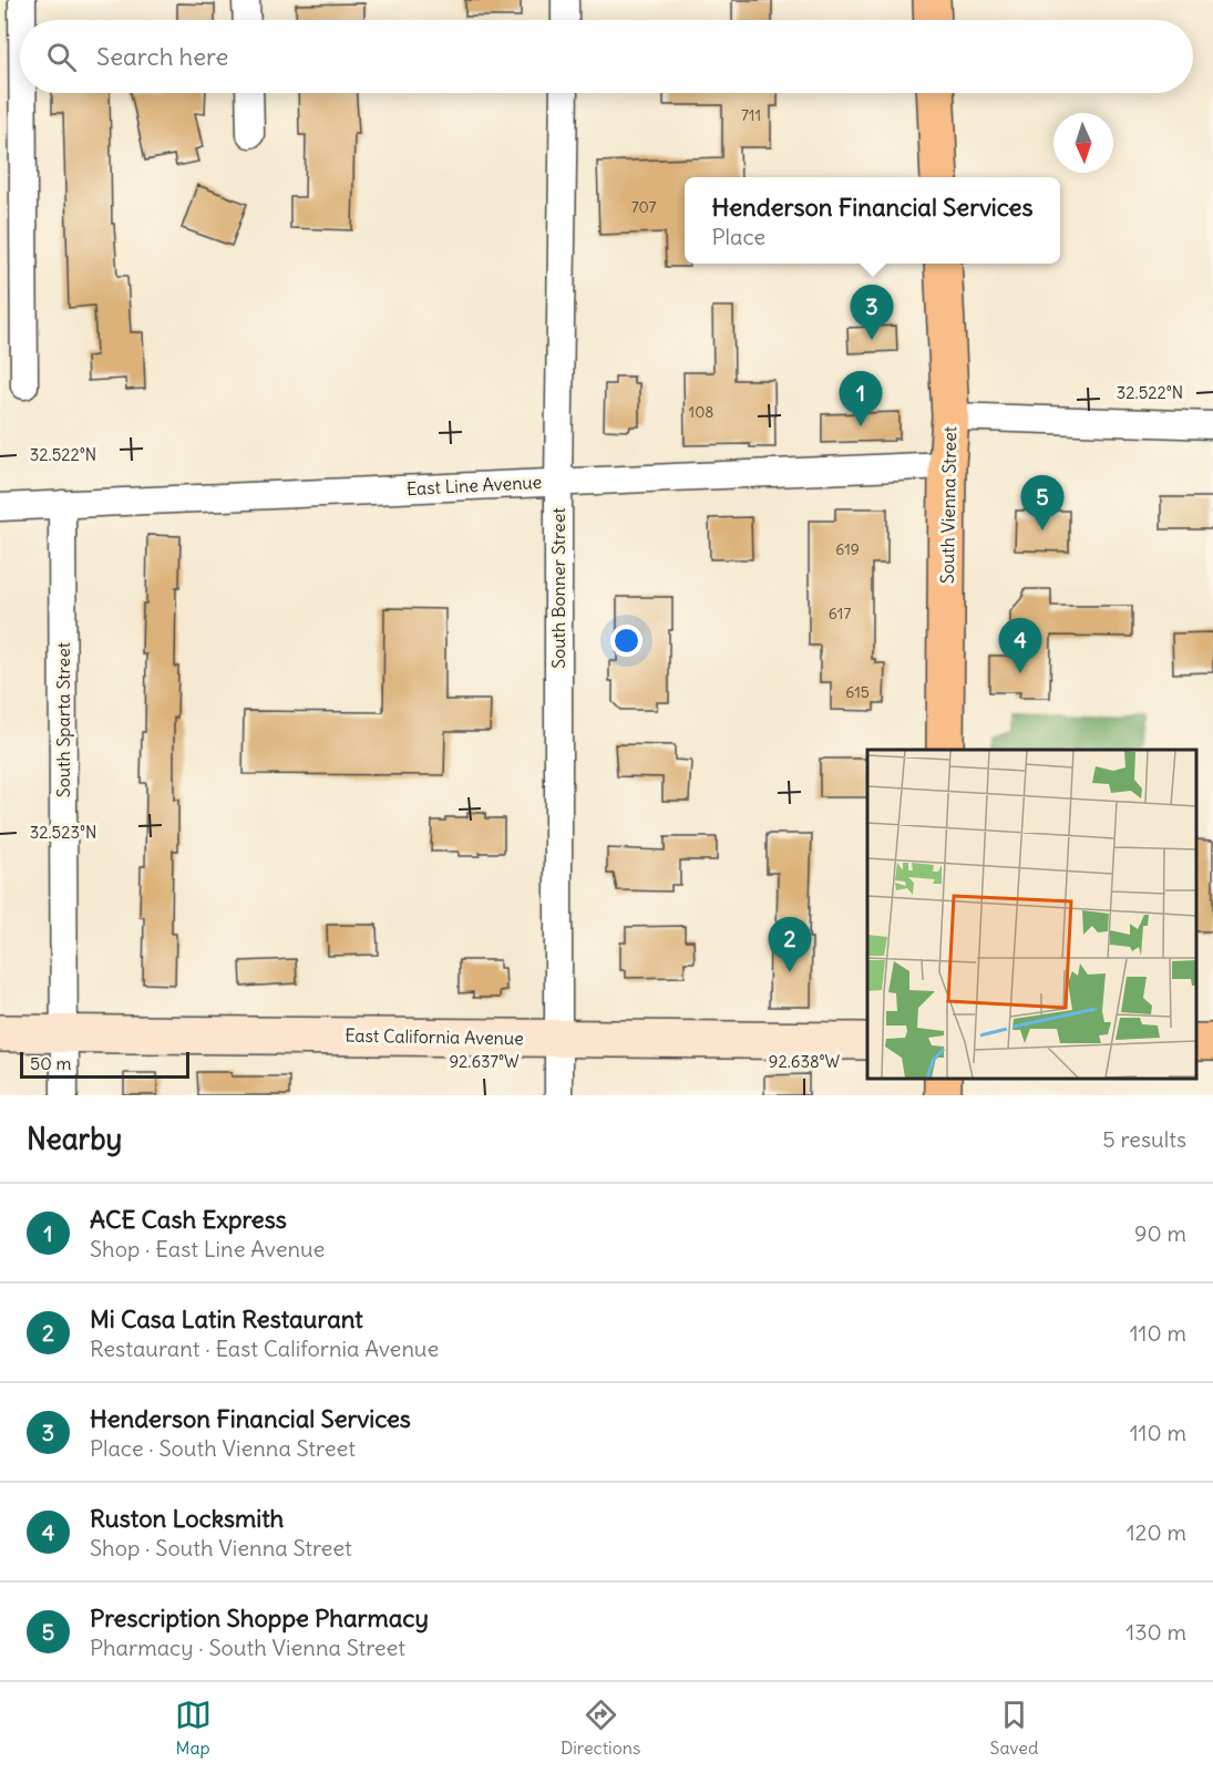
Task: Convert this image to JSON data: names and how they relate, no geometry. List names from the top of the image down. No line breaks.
{"streets":{"main road":["South Vienna Street","East California Avenue"],"street":["East Line Avenue","South Bonner Street","South Sparta Street"]},"crossings":[["East Line Avenue","South Vienna Street"],["East Line Avenue","South Bonner Street"],["East Line Avenue","South Sparta Street"],["South Bonner Street","East California Avenue"],["South Sparta Street","East California Avenue"]],"house_numbers":["711","707","108","619","617","615"],"scale_bar":"50 m","north":"bottom","page":{"search":"Search here","popup":["Henderson Financial Services","Place"],"pins":["3","1","5","4","2"],"scale":"50 m","heading":["Nearby","5 results"],"list":[{"mark":"1","name":"ACE Cash Express","note":"Shop · East Line Avenue","value":"90 m"},{"mark":"2","name":"Mi Casa Latin Restaurant","note":"Restaurant · East California Avenue","value":"110 m"},{"mark":"3","name":"Henderson Financial Services","note":"Place · South Vienna Street","value":"110 m"},{"mark":"4","name":"Ruston Locksmith","note":"Shop · South Vienna Street","value":"120 m"},{"mark":"5","name":"Prescription Shoppe Pharmacy","note":"Pharmacy · South Vienna Street","value":"130 m"}],"nav":["Map","Directions","Saved"]},"coordinates":["32.522°N","32.523°N","92.637°W","92.638°W"]}
